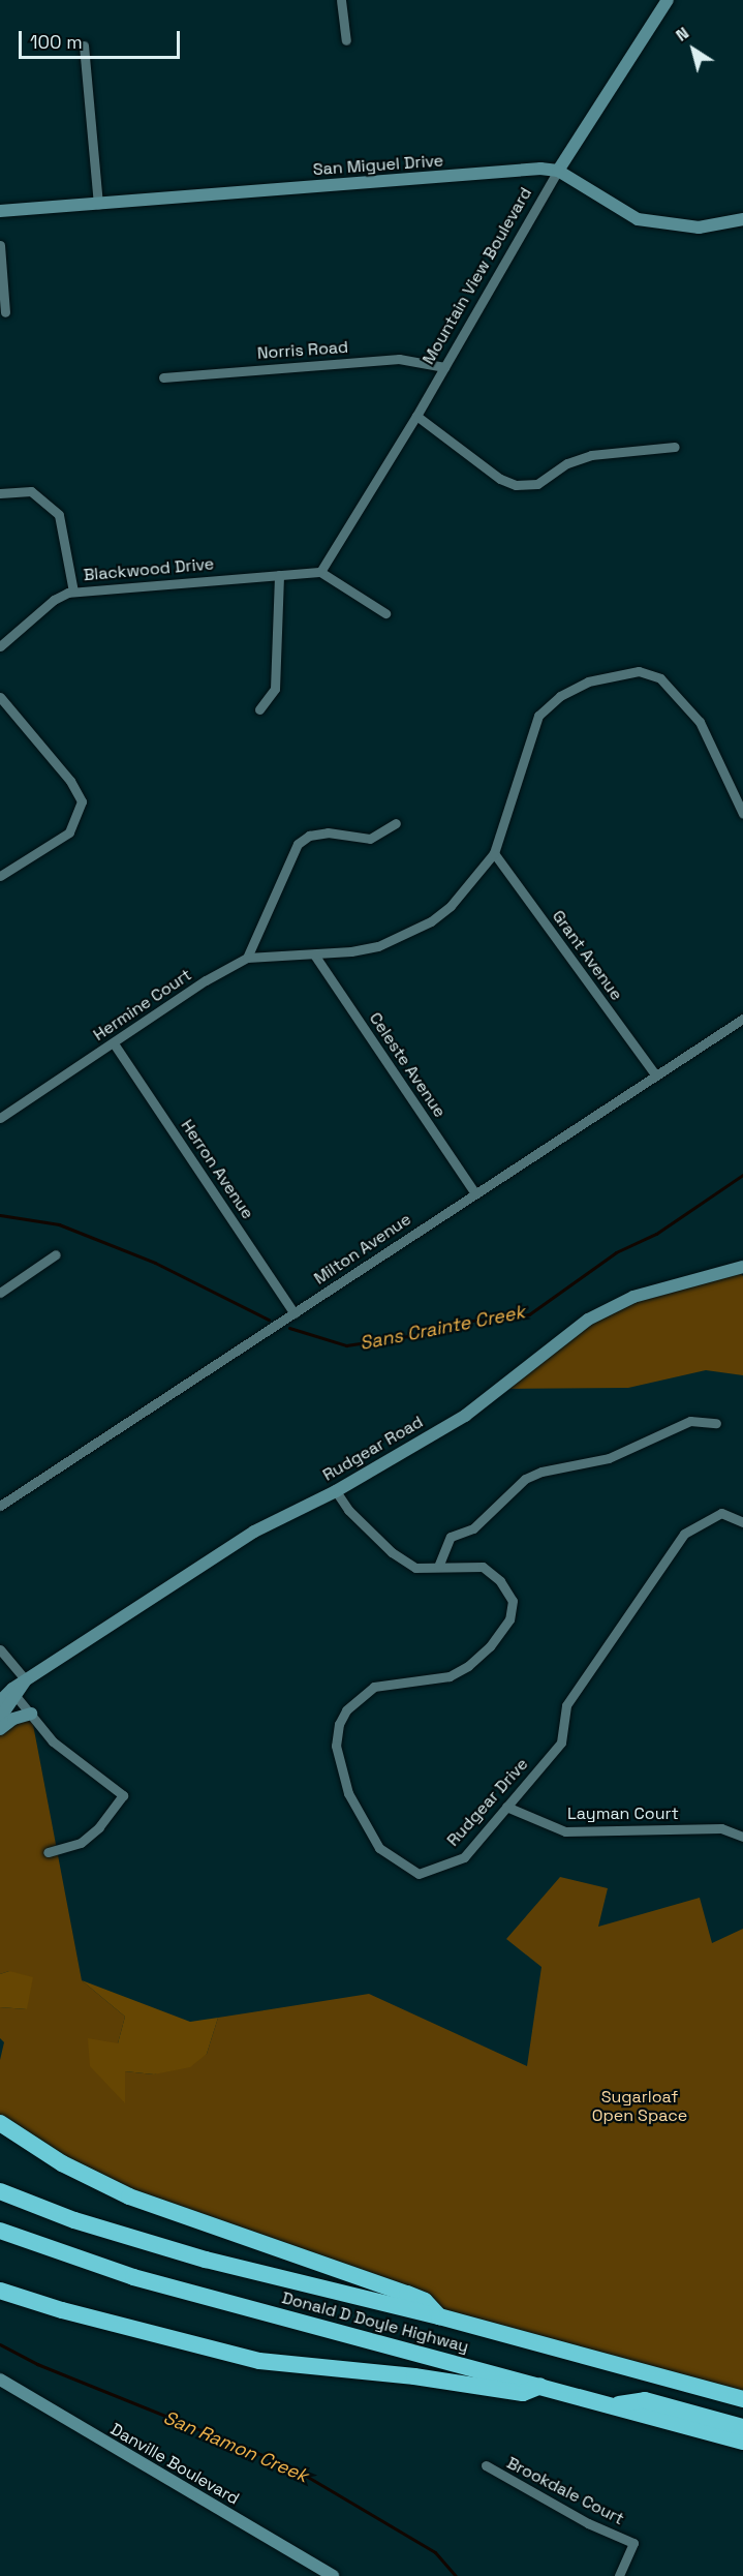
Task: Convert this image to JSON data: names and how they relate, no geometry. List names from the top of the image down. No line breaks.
{"streets":{"highway":["Donald D Doyle Highway"],"street":["San Miguel Drive","Mountain View Boulevard","Norris Road","Blackwood Drive","Grant Avenue","Hermine Court","Celeste Avenue","Herron Avenue","Milton Avenue","Rudgear Road","Rudgear Drive","Layman Court","Danville Boulevard","Brookdale Court"]},"crossings":[["San Miguel Drive","Mountain View Boulevard"],["Mountain View Boulevard","Norris Road"],["Mountain View Boulevard","Blackwood Drive"],["Grant Avenue","Milton Avenue"],["Hermine Court","Herron Avenue"],["Celeste Avenue","Milton Avenue"],["Herron Avenue","Milton Avenue"],["Rudgear Road","Rudgear Drive"],["Rudgear Drive","Layman Court"]],"water":["Sans Crainte Creek","San Ramon Creek"],"parks":["Sugarloaf Open Space"],"scale_bar":"100 m","north":"top left"}
